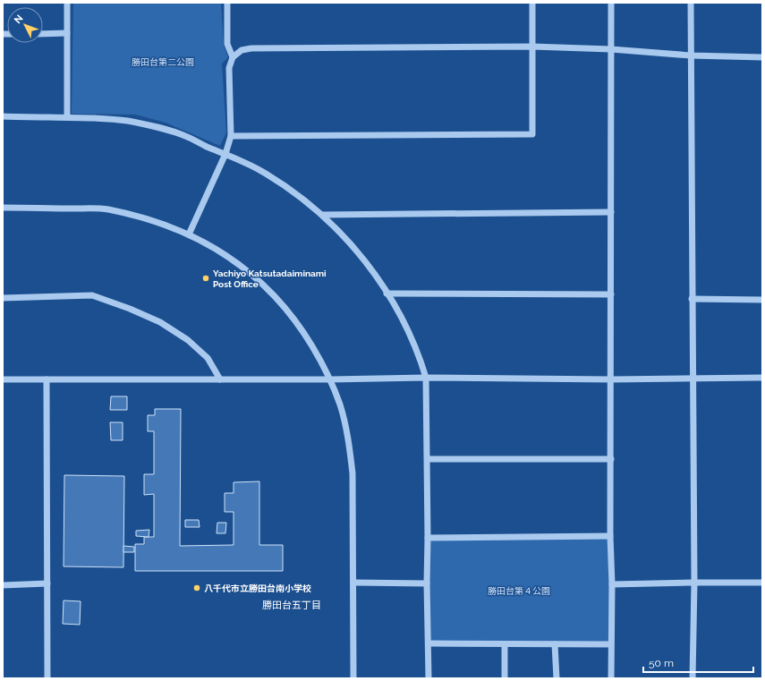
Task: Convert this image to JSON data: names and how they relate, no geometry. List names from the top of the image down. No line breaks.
{"districts":["勝田台五丁目"],"parks":["勝田台第二公園","勝田台第４公園"],"places":["Yachiyo Katsutadaiminami Post Office","八千代市立勝田台南小学校"],"scale_bar":"50 m","north":"top left"}
